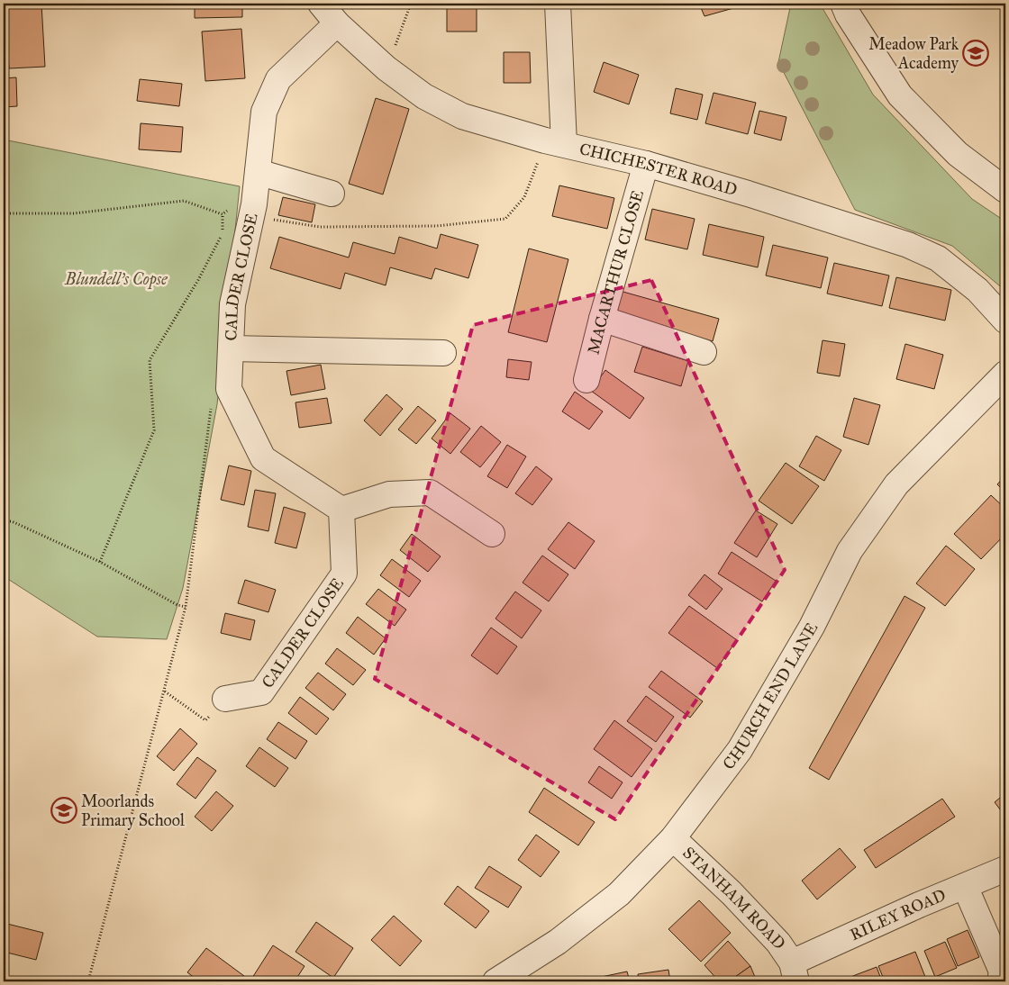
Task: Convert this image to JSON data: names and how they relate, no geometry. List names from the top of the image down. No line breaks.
{"streets":{"street":["CHICHESTER ROAD","MACARTHUR CLOSE","CALDER CLOSE","CHURCH END LANE","STANHAM ROAD","RILEY ROAD"]},"crossings":[["CHICHESTER ROAD","MACARTHUR CLOSE"],["CHICHESTER ROAD","CALDER CLOSE"],["CHURCH END LANE","STANHAM ROAD"],["STANHAM ROAD","RILEY ROAD"]],"parks":["Blundell's Copse"],"places":{"school or university":["Meadow Park Academy","Moorlands Primary School"]}}
